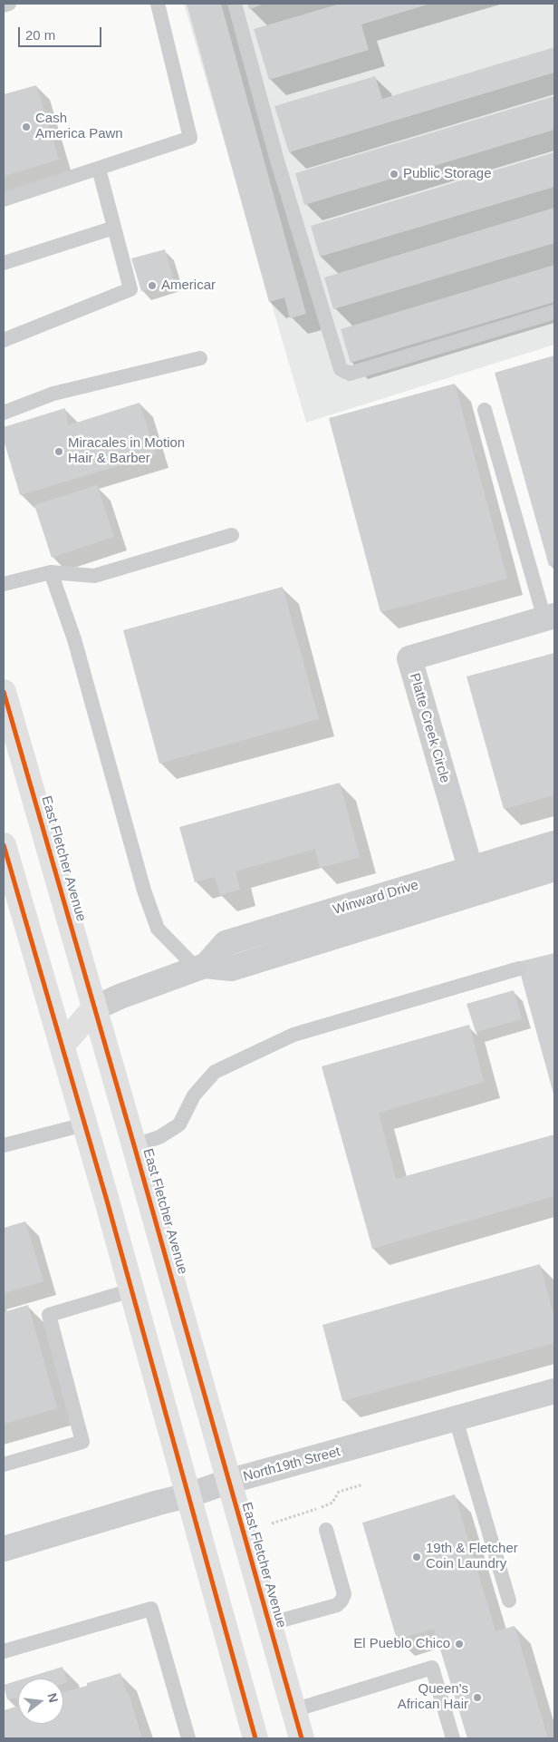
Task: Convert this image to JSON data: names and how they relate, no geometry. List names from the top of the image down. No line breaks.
{"streets":{"main road":["East Fletcher Avenue"],"street":["Platte Creek Circle","Winward Drive","North19th Street"]},"crossings":[["Platte Creek Circle","Winward Drive"],["East Fletcher Avenue","Winward Drive"],["East Fletcher Avenue","North19th Street"]],"places":["Cash America Pawn","Public Storage","Americar","Miracales in Motion Hair & Barber","19th & Fletcher Coin Laundry","El Pueblo Chico","Queen's African Hair"],"scale_bar":"20 m","north":"right"}
